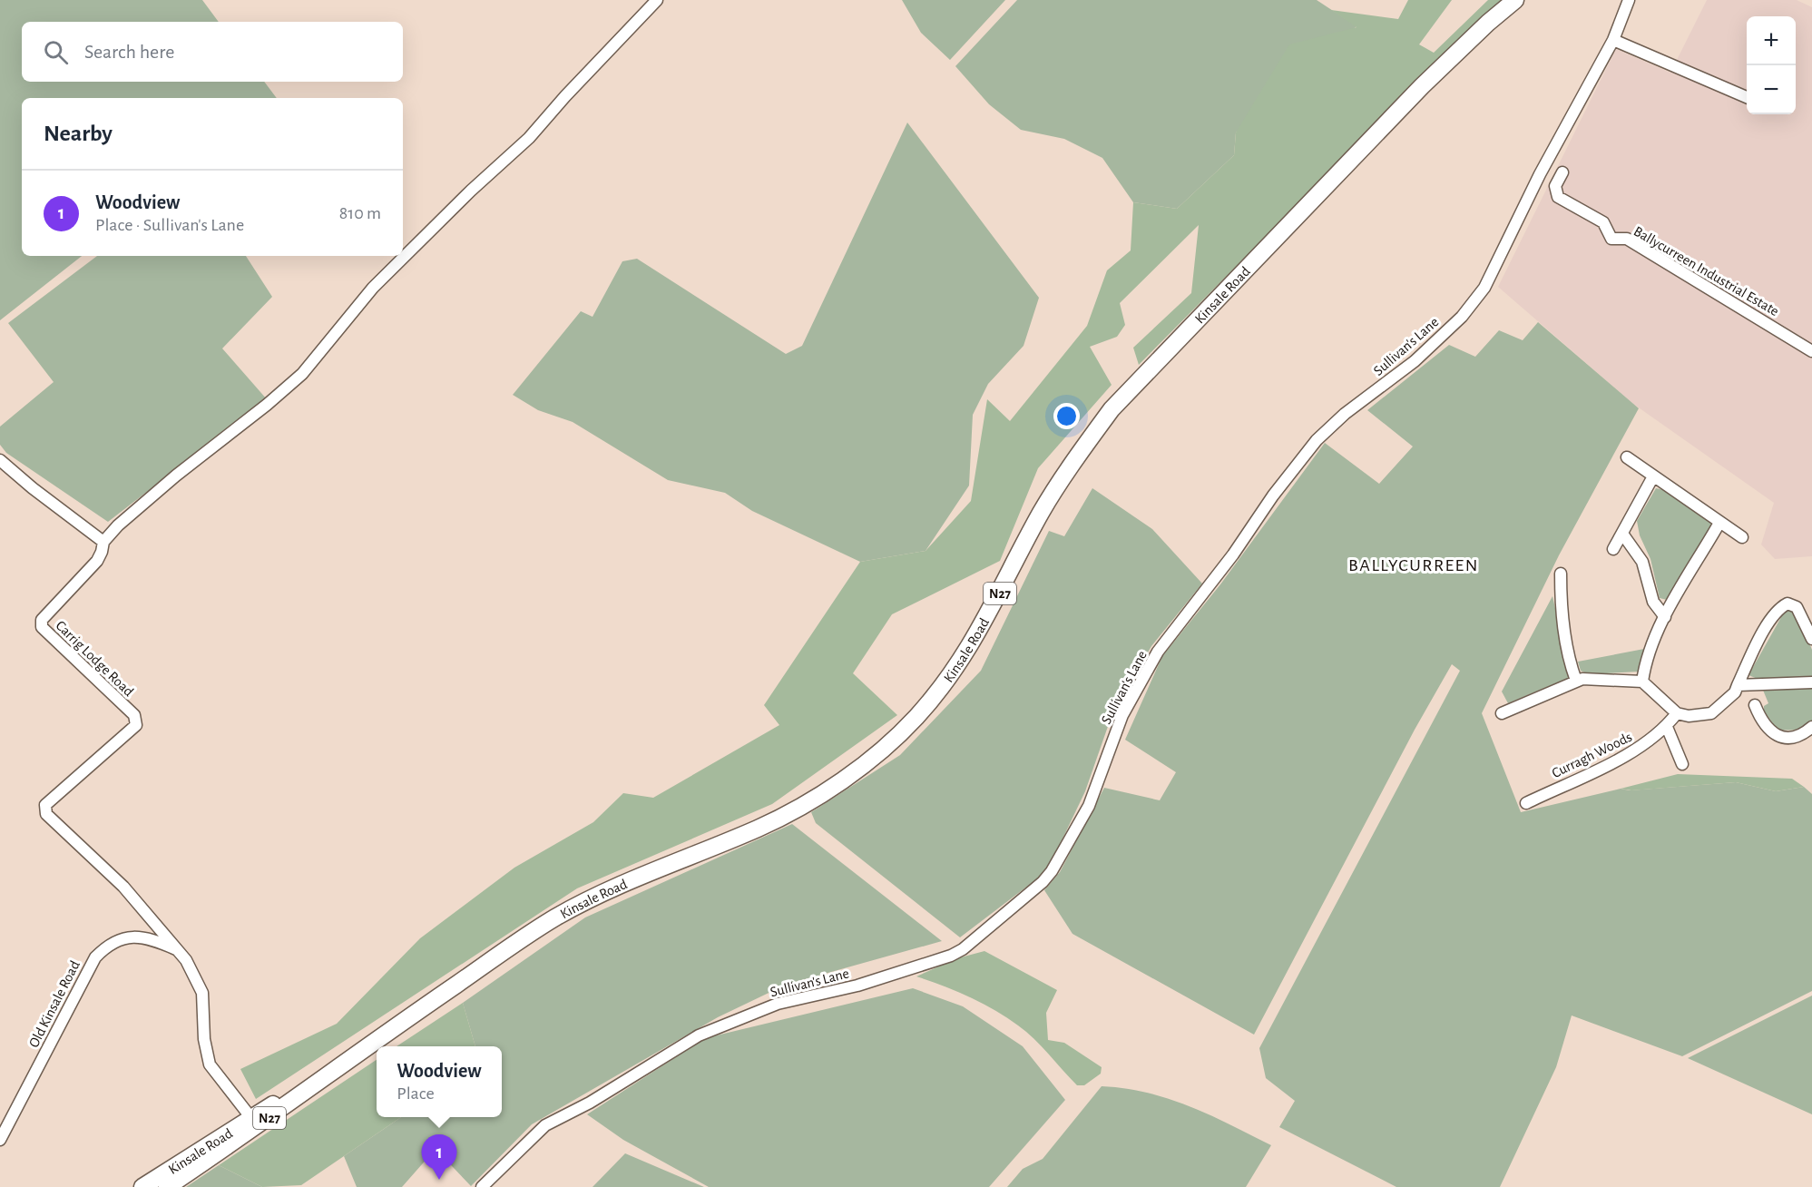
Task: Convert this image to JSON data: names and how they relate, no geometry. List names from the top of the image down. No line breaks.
{"streets":{"highway":["Kinsale Road","N27"],"street":["Ballycurreen Industrial Estate","Sullivan's Lane","Carrig Lodge Road","Curragh Woods","Old Kinsale Road"]},"crossings":[["Carrig Lodge Road","Old Kinsale Road"]],"districts":["BALLYCURREEN"],"page":{"map_buttons":["+","−"],"search":"Search here","heading":"Nearby","list":[{"mark":"1","name":"Woodview","note":"Place · Sullivan's Lane","value":"810 m"}],"popup":["Woodview","Place"],"pins":"1"}}
